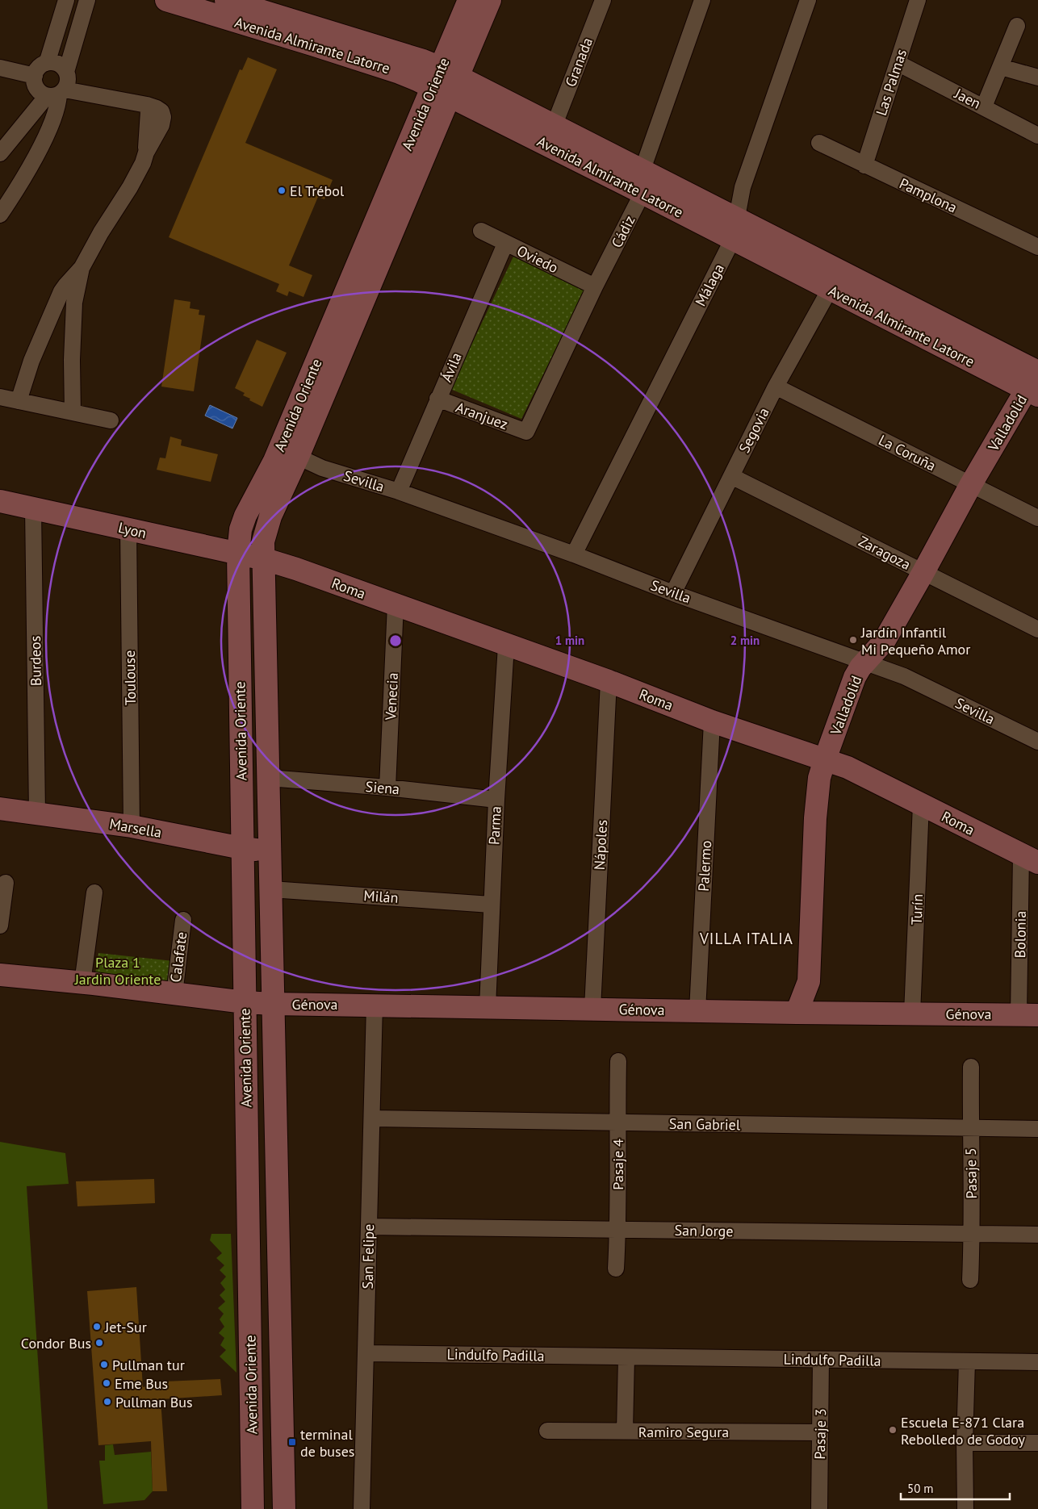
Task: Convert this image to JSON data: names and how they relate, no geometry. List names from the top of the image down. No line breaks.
{"streets":{"main road":["Avenida Almirante Latorre","Avenida Oriente","Valladolid","Lyon","Roma","Marsella","Génova"],"street":["Granada","Las Palmas","Jaen","Pamplona","Cádiz","Oviedo","Málaga","Ávila","Aranjuez","Segovia","La Coruña","Sevilla","Zaragoza","Burdeos","Toulouse","Venecia","Siena","Parma","Nápoles","Palermo","Milán","Turín","Bolonia","Calafate","San Gabriel","Pasaje 4","Pasaje 5","San Jorge","San Felipe","Lindulfo Padilla","Ramiro Segura","Pasaje 3"]},"crossings":[["Avenida Almirante Latorre","Granada"],["Avenida Almirante Latorre","Avenida Oriente"],["Avenida Almirante Latorre","Cádiz"],["Avenida Almirante Latorre","Málaga"],["Avenida Almirante Latorre","Valladolid"],["Avenida Almirante Latorre","Segovia"],["Las Palmas","Jaen"],["Las Palmas","Pamplona"],["Avenida Oriente","Sevilla"],["Avenida Oriente","Lyon"],["Avenida Oriente","Roma"],["Avenida Oriente","Siena"],["Avenida Oriente","Marsella"],["Avenida Oriente","Milán"],["Avenida Oriente","Génova"],["Cádiz","Oviedo"],["Cádiz","Aranjuez"],["Oviedo","Ávila"],["Málaga","Sevilla"],["Ávila","Aranjuez"],["Ávila","Sevilla"],["Valladolid","La Coruña"],["Valladolid","Sevilla"],["Valladolid","Zaragoza"],["Valladolid","Roma"],["Valladolid","Génova"],["Segovia","La Coruña"],["Segovia","Sevilla"],["Segovia","Zaragoza"],["Lyon","Roma"],["Lyon","Burdeos"],["Lyon","Toulouse"],["Roma","Venecia"],["Roma","Parma"],["Roma","Nápoles"],["Roma","Palermo"],["Roma","Turín"],["Roma","Bolonia"],["Burdeos","Marsella"],["Toulouse","Marsella"],["Venecia","Siena"],["Siena","Parma"],["Parma","Milán"],["Parma","Génova"],["Nápoles","Génova"],["Palermo","Génova"],["Turín","Génova"],["Bolonia","Génova"],["Calafate","Génova"],["Génova","San Felipe"],["San Gabriel","Pasaje 4"],["San Gabriel","Pasaje 5"],["San Gabriel","San Felipe"],["Pasaje 4","San Jorge"],["Pasaje 5","San Jorge"],["San Jorge","San Felipe"],["San Felipe","Lindulfo Padilla"],["Lindulfo Padilla","Pasaje 3"],["Ramiro Segura","Pasaje 3"]],"districts":["VILLA ITALIA"],"parks":["Plaza 1 Jardin Oriente"],"places":{"other":["El Trébol","Jardín Infantil Mi Pequeño Amor","Jet-Sur","Condor Bus","Pullman tur","Eme Bus","Pullman Bus","Escuela E-871 Clara Rebolledo de Godoy"],"transit":["terminal de buses"]},"scale_bar":"50 m","rings":["1 min","2 min"]}
